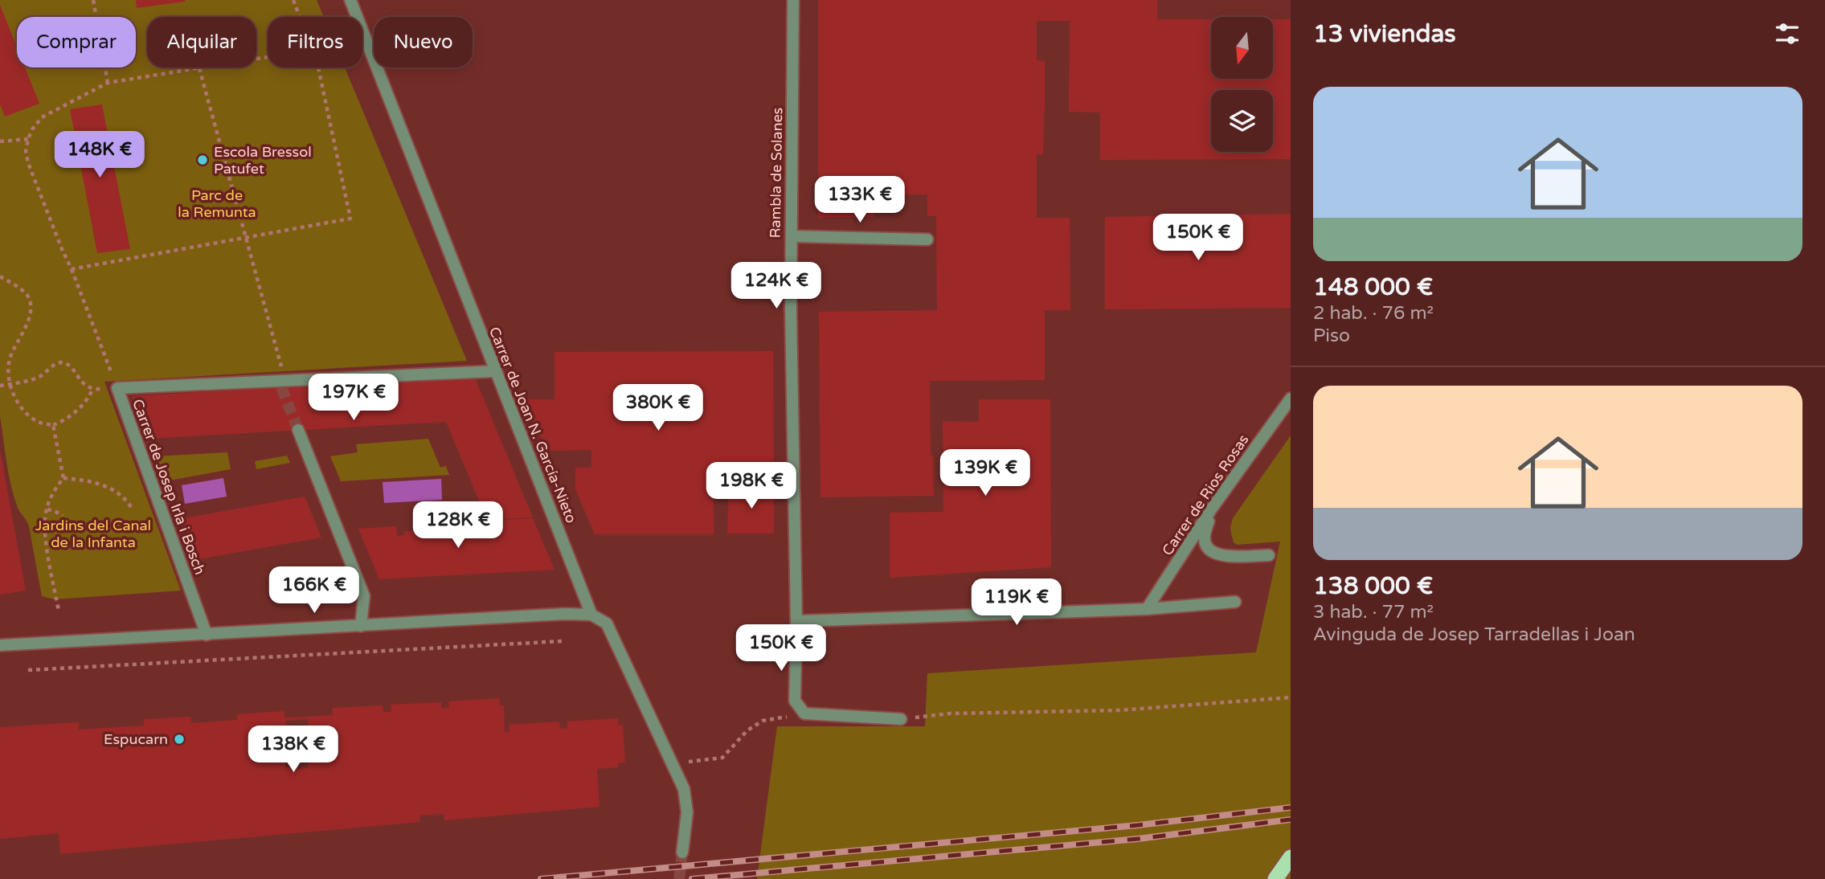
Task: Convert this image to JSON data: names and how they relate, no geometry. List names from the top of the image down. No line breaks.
{"streets":{"street":["Rambla de Solanes","Carrer de Joan N. García-Nieto","Carrer de Josep Irla i Bosch","Carrer de Rios Rosas"]},"crossings":[["Carrer de Joan N. García-Nieto","Carrer de Josep Irla i Bosch"]],"parks":["Parc de la Remunta","Jardins del Canal de la Infanta"],"places":["Escola Bressol Patufet","Espucarn"],"north":"bottom","page":{"heading":"13 viviendas","chip":["Comprar","Alquilar","Filtros","Nuevo"],"list":[{"name":"148 000 €","note":"2 hab. · 76 m² · Piso"},{"name":"138 000 €","note":"3 hab. · 77 m² · Avinguda de Josep Tarradellas i Joan"}],"price":["148K €","133K €","150K €","124K €","197K €","380K €","139K €","198K €","128K €","166K €","119K €","150K €","138K €"]}}
